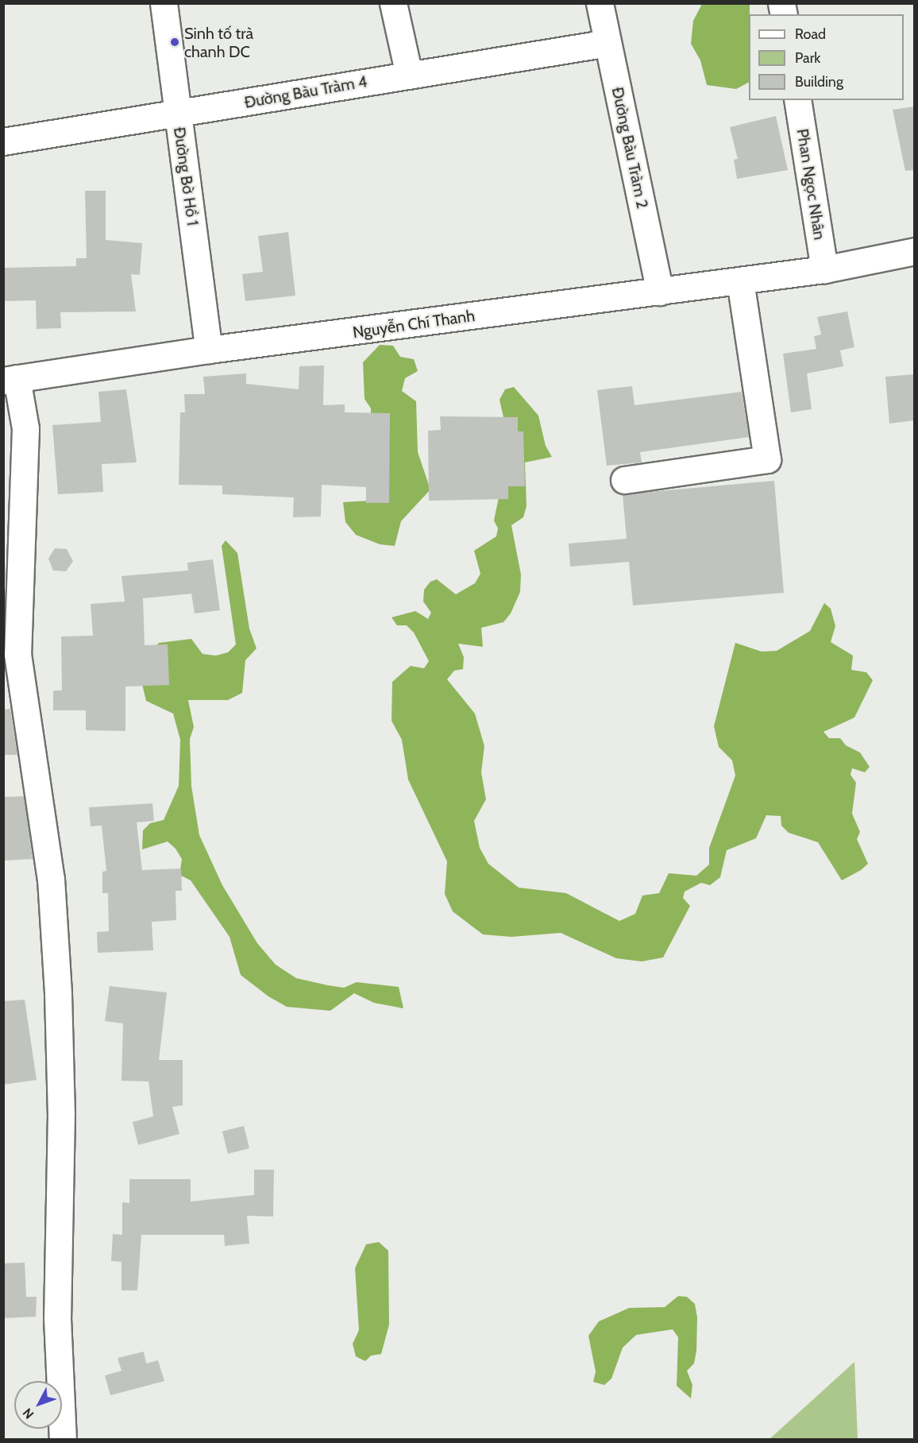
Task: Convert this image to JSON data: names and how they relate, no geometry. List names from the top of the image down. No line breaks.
{"streets":{"street":["Đường Bàu Tràm 4","Đường Bàu Tràm 2","Đường Bờ Hồ 1","Phan Ngọc Nhân","Nguyễn Chí Thanh"]},"crossings":[["Đường Bàu Tràm 4","Đường Bàu Tràm 2"],["Đường Bàu Tràm 4","Đường Bờ Hồ 1"],["Đường Bàu Tràm 2","Nguyễn Chí Thanh"],["Đường Bờ Hồ 1","Nguyễn Chí Thanh"],["Phan Ngọc Nhân","Nguyễn Chí Thanh"]],"places":["Sinh tố trà chanh DC"],"legend":["Road","Park","Building"],"north":"bottom left"}
